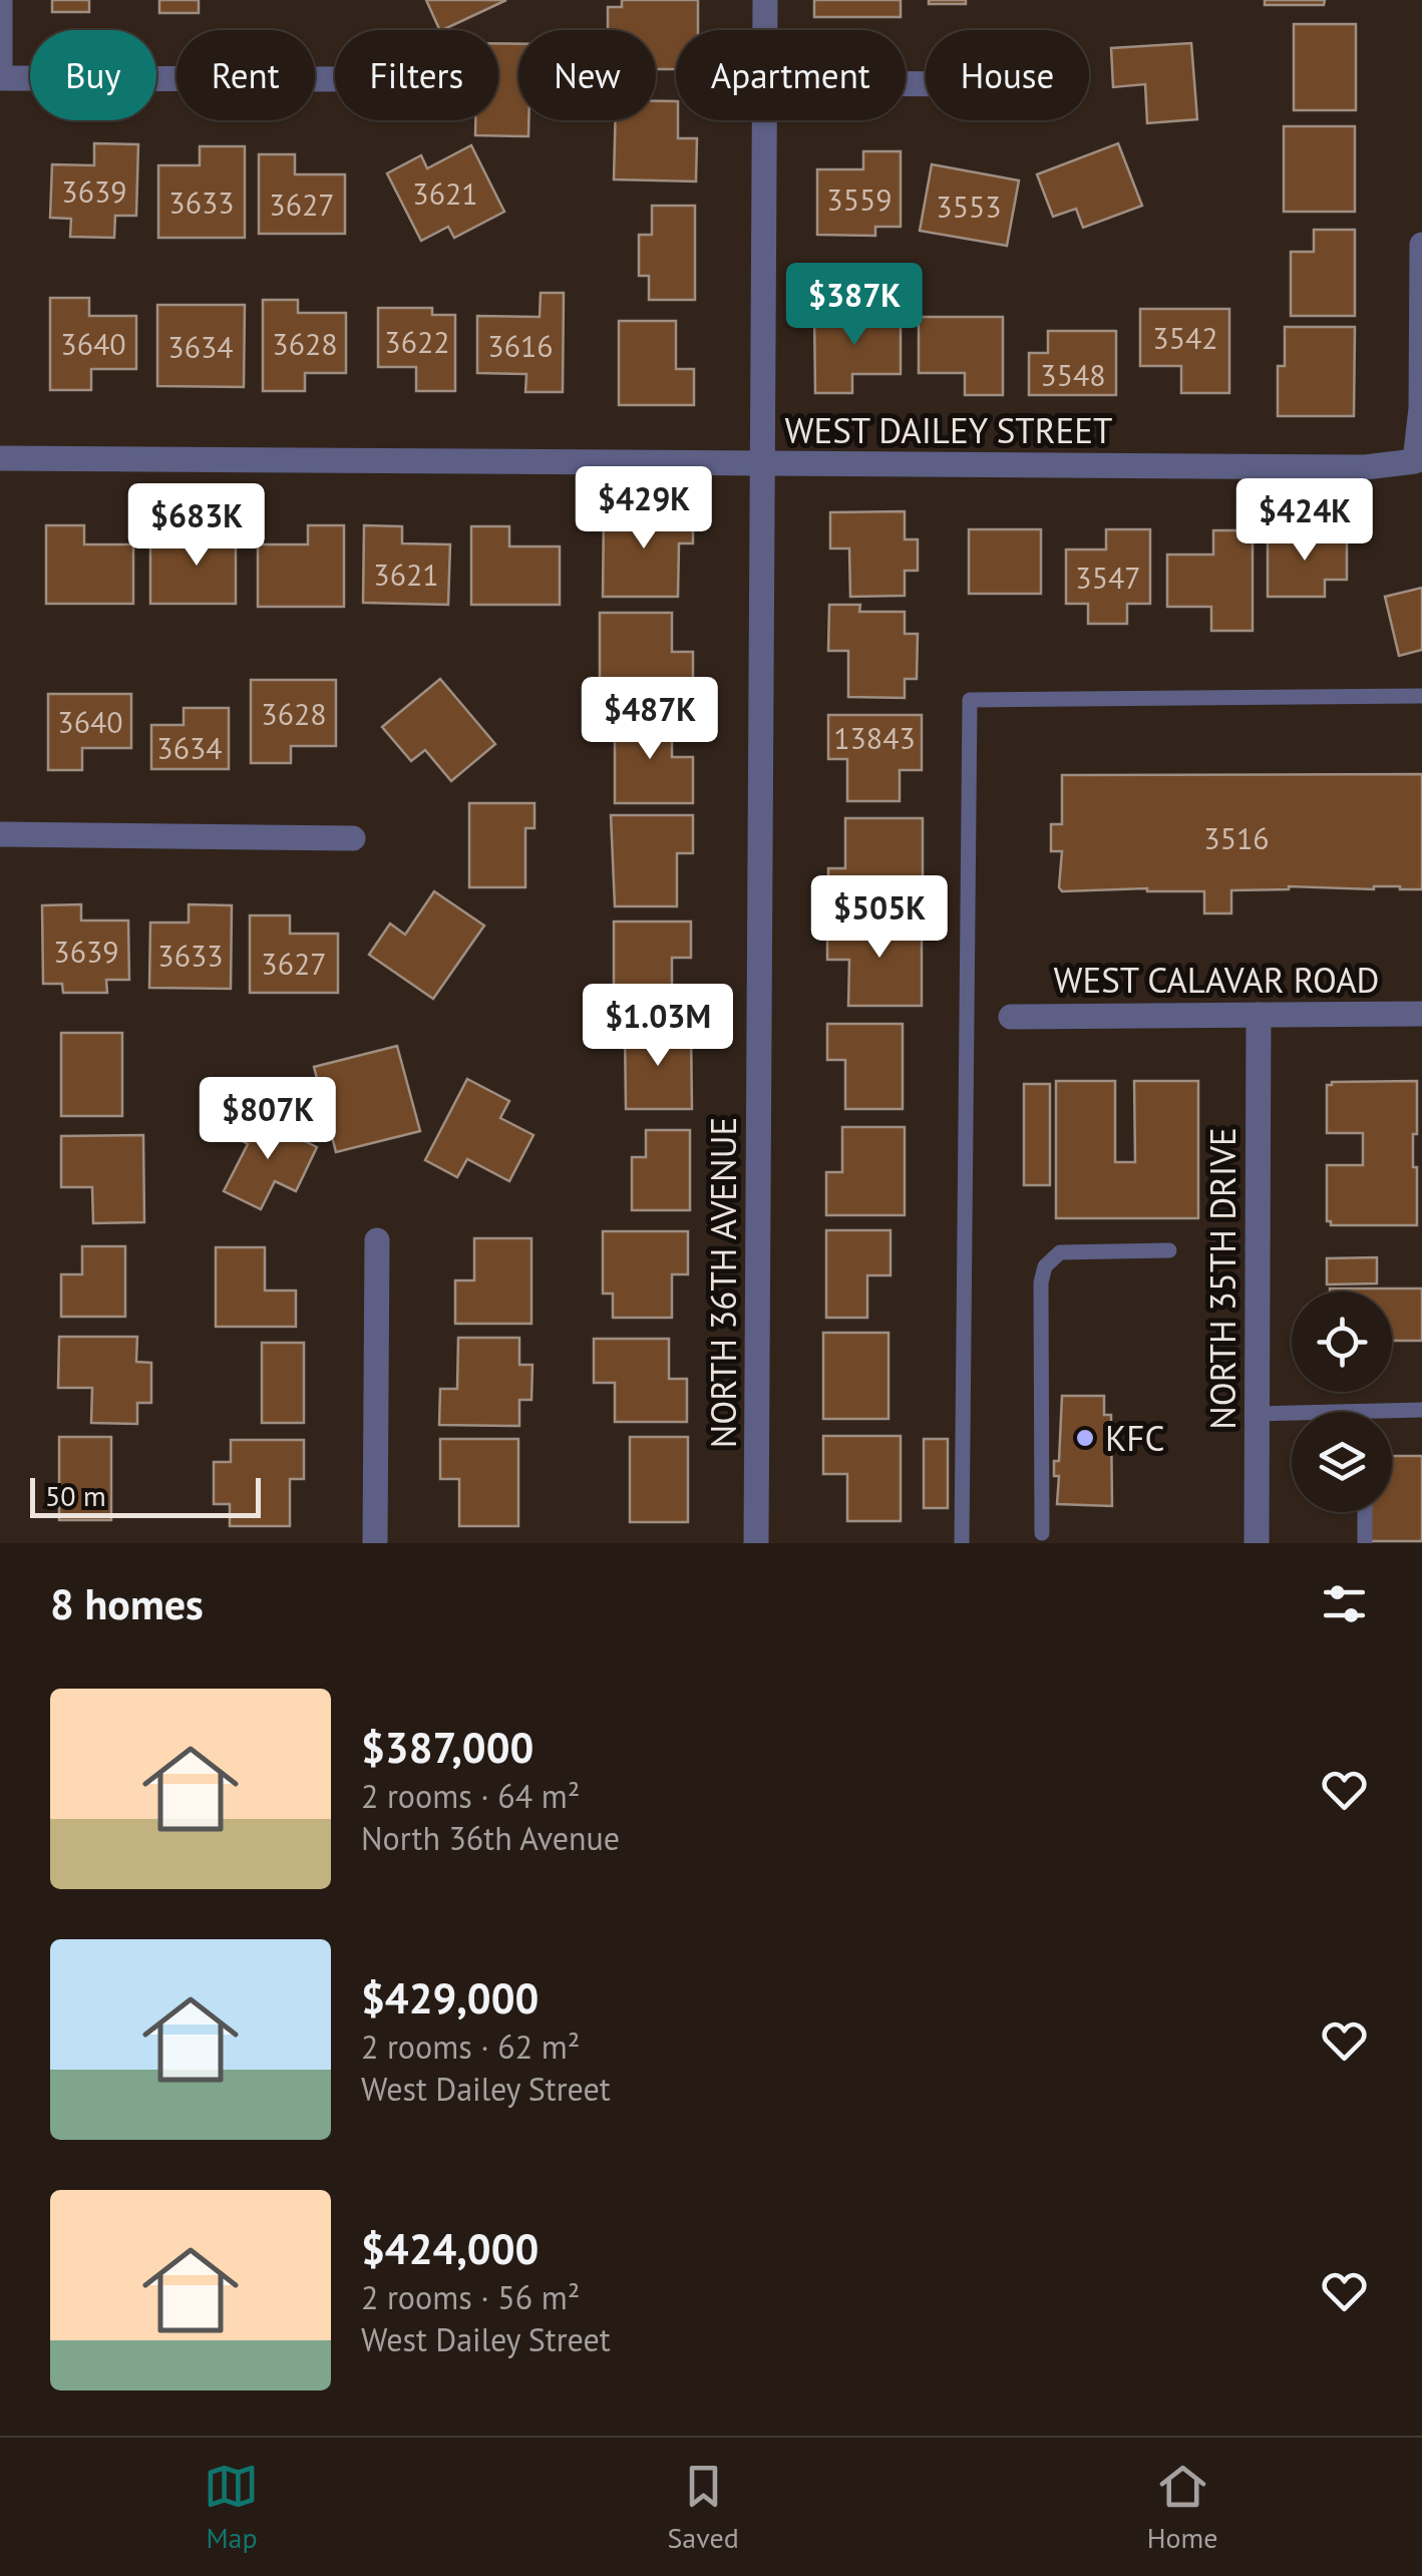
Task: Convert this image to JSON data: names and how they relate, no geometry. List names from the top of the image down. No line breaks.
{"streets":{"street":["WEST DAILEY STREET","WEST CALAVAR ROAD","NORTH 35TH DRIVE","NORTH 36TH AVENUE"]},"crossings":[["WEST DAILEY STREET","NORTH 36TH AVENUE"],["WEST CALAVAR ROAD","NORTH 35TH DRIVE"]],"places":["KFC"],"house_numbers":["3639","3621","3559","3633","3627","3553","3542","3622","3640","3628","3616","3634","3548","3621","3547","3628","3640","13843","3634","3516","3639","3633","3627"],"scale_bar":"50 m","page":{"chip":["Buy","Rent","Filters","New","Apartment","House"],"price":["$387K","$429K","$424K","$683K","$487K","$505K","$1.03M","$807K"],"scale":"50 m","heading":"8 homes","list":[{"name":"$387,000","note":"2 rooms · 64 m² · North 36th Avenue"},{"name":"$429,000","note":"2 rooms · 62 m² · West Dailey Street"},{"name":"$424,000","note":"2 rooms · 56 m² · West Dailey Street"}],"tabs":["Map","Saved","Home"]}}
